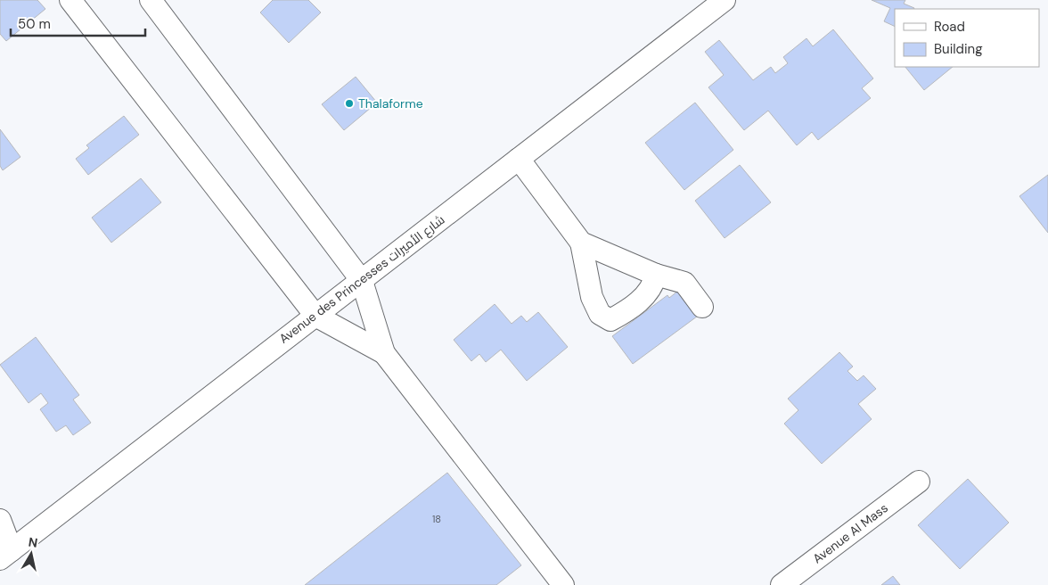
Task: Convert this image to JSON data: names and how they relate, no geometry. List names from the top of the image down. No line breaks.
{"streets":{"street":["Avenue des Princesses شارع الأميرات","Avenue Al Mass"]},"places":["Thalaforme"],"house_numbers":["18"],"legend":["Road","Building"],"scale_bar":"50 m","north":"top"}
